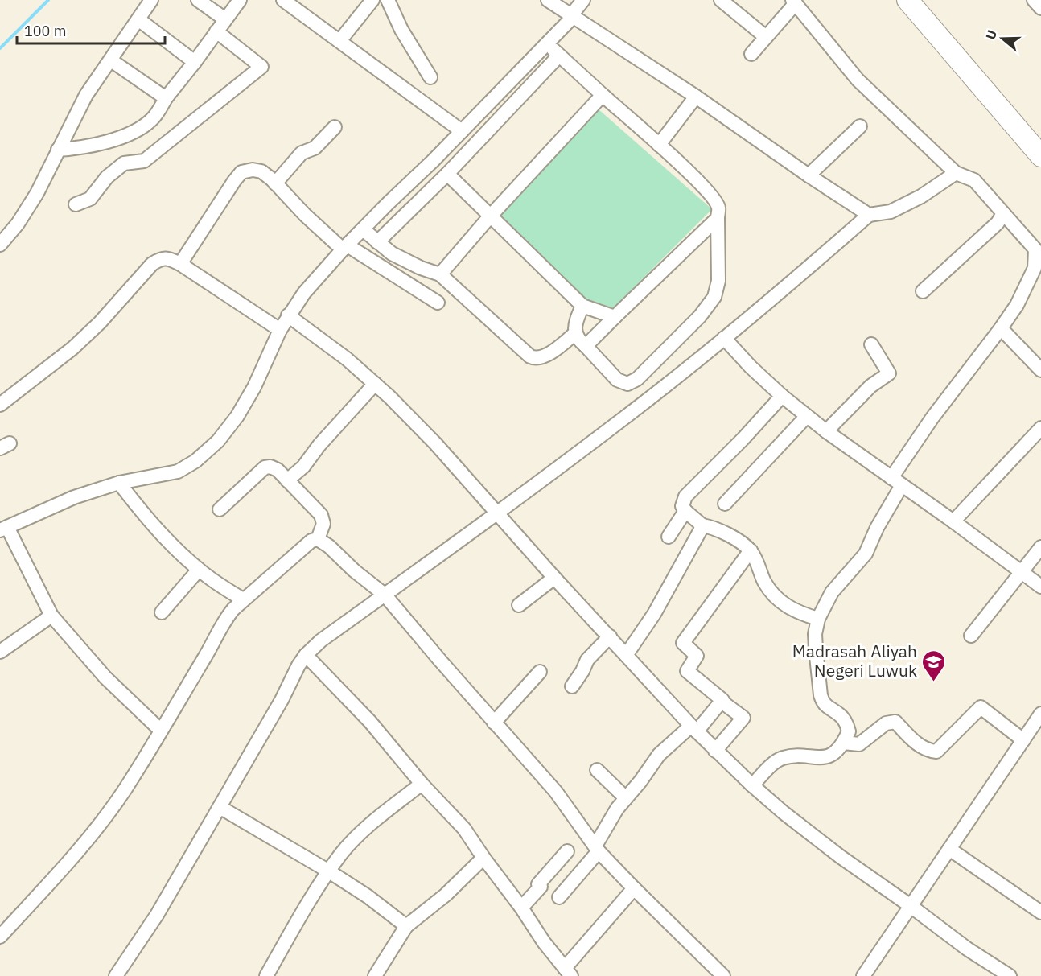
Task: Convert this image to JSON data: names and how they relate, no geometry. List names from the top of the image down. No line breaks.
{"places":{"school or university":["Madrasah Aliyah Negeri Luwuk"]},"scale_bar":"100 m","north":"left"}
